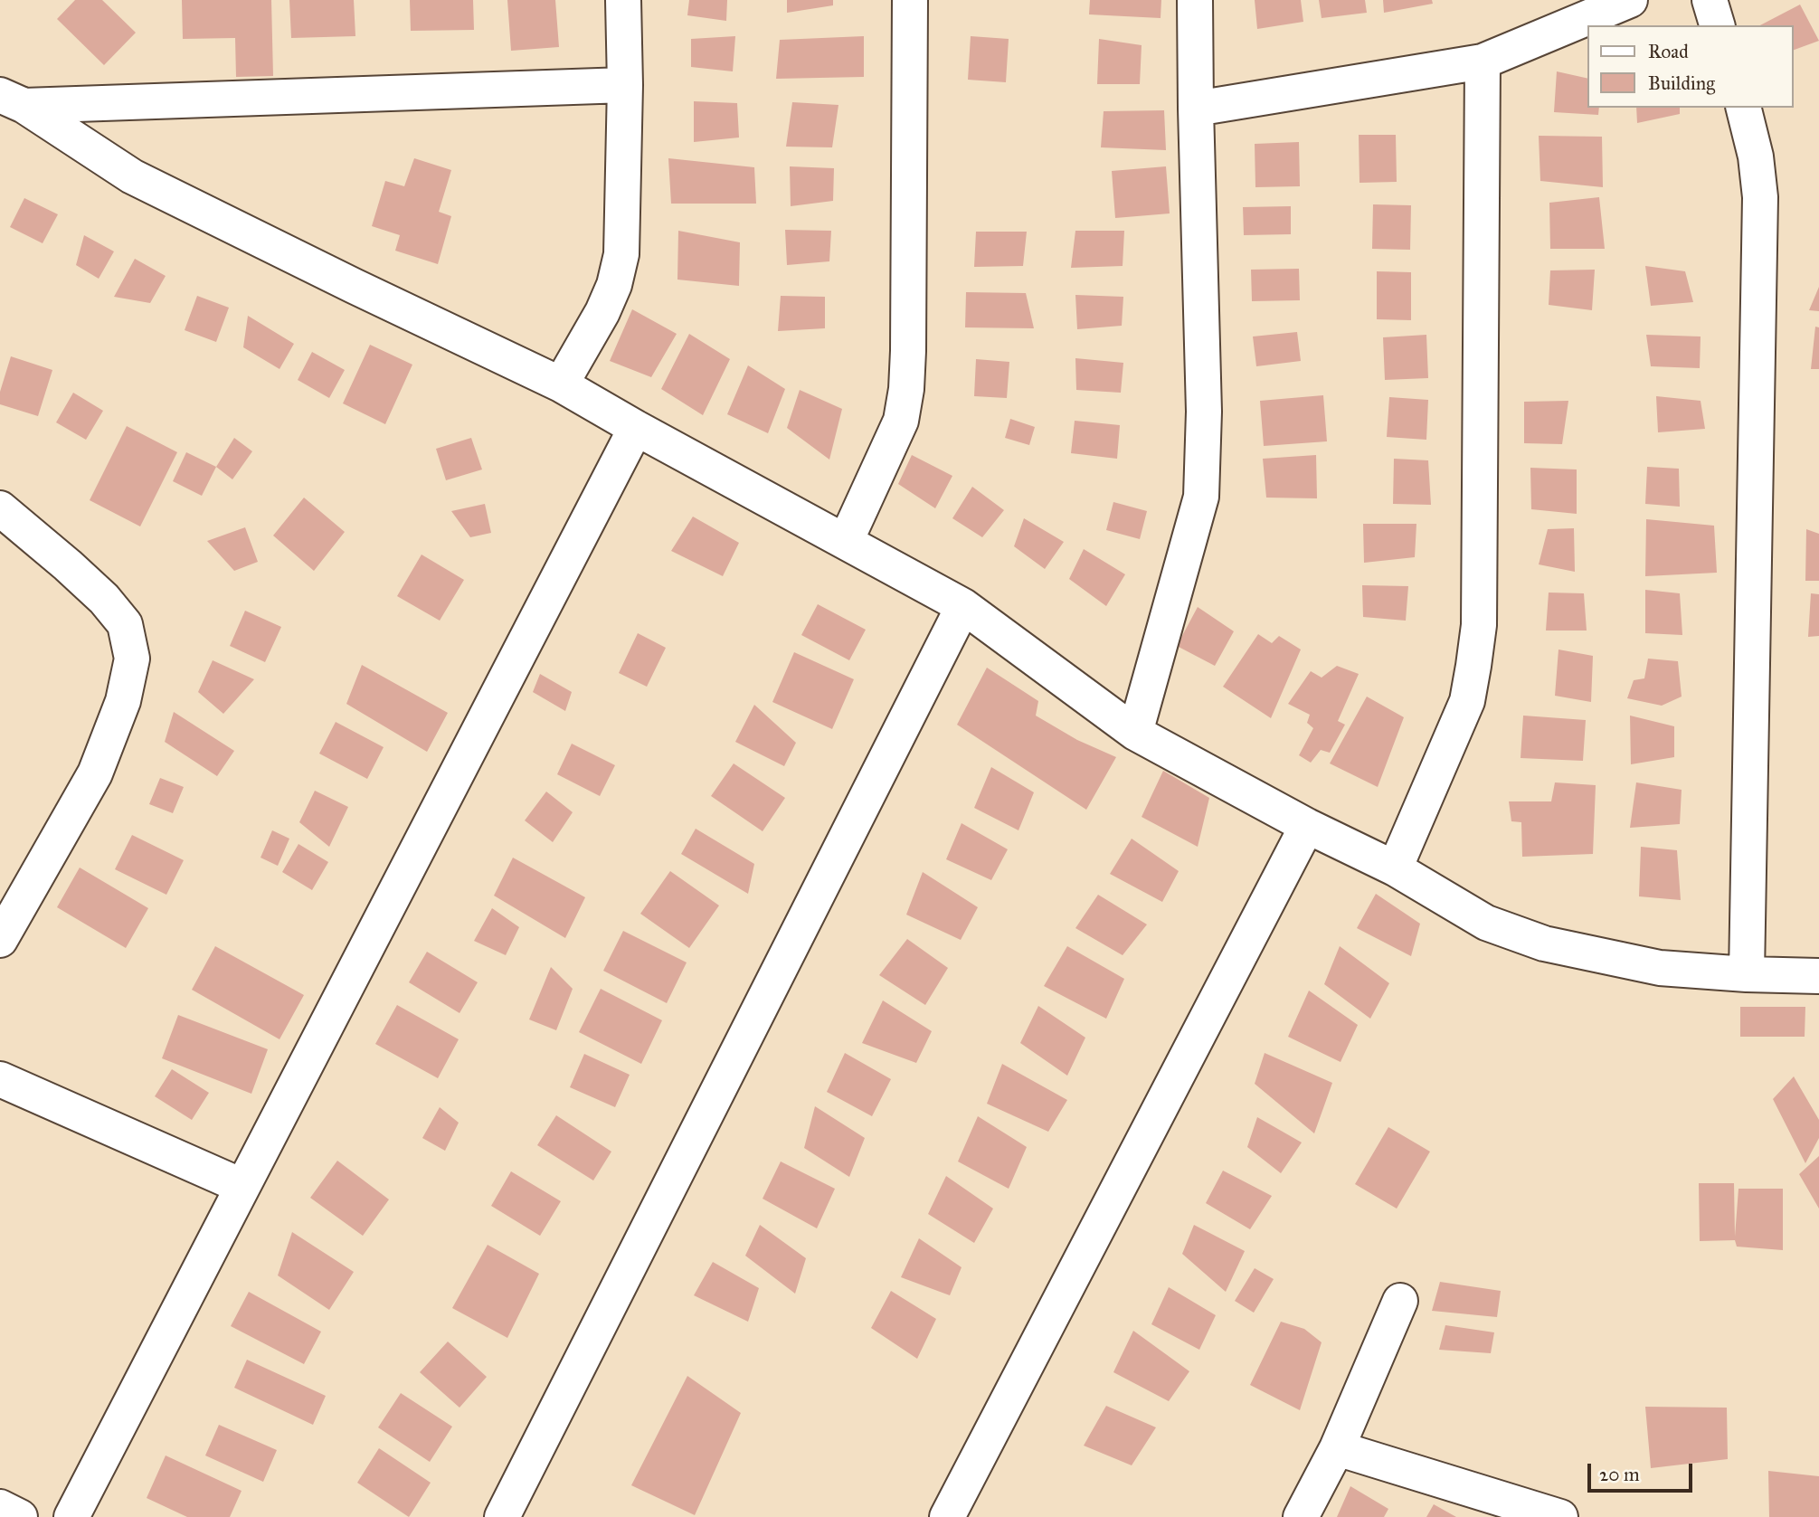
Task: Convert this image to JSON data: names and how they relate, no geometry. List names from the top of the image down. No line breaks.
{"legend":["Road","Building"],"scale_bar":"20 m"}
